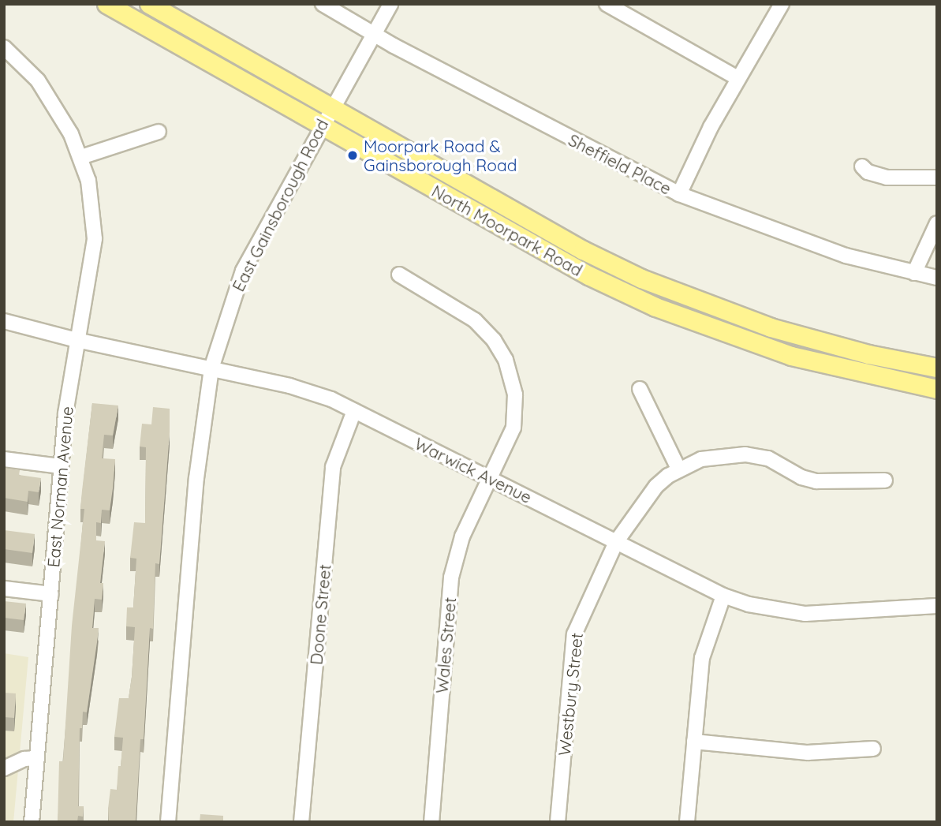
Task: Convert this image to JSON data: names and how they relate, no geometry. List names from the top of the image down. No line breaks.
{"streets":{"main road":["North Moorpark Road"],"street":["Sheffield Place","East Gainsborough Road","Warwick Avenue","East Norman Avenue","Doone Street","Wales Street","Westbury Street"]},"crossings":[["Sheffield Place","East Gainsborough Road"],["East Gainsborough Road","North Moorpark Road"],["East Gainsborough Road","Warwick Avenue"],["Warwick Avenue","East Norman Avenue"],["Warwick Avenue","Doone Street"],["Warwick Avenue","Wales Street"],["Warwick Avenue","Westbury Street"]],"places":["Moorpark Road & Gainsborough Road"]}
